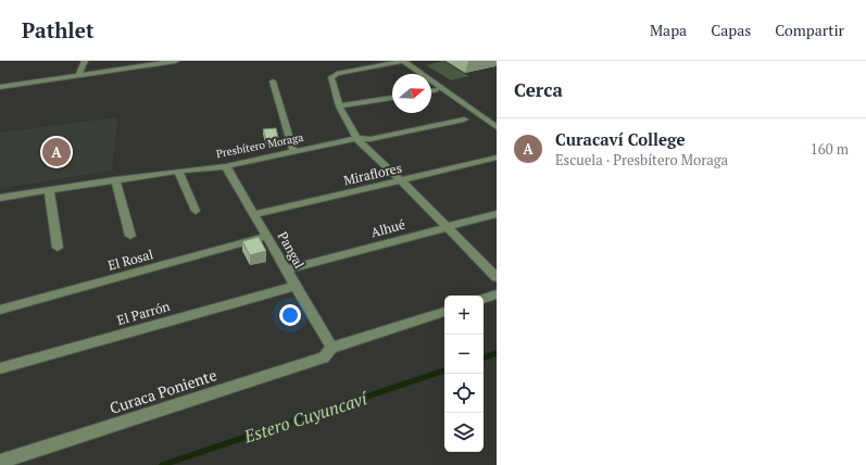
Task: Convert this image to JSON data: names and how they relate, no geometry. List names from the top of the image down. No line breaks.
{"streets":{"street":["Presbítero Moraga","Miraflores","Alhué","Pangal","El Rosal","El Parrón","Curaca Poniente"]},"crossings":[["Presbítero Moraga","Pangal"],["Miraflores","Pangal"],["Alhué","Pangal"],["Pangal","El Rosal"],["Pangal","El Parrón"],["Pangal","Curaca Poniente"]],"water":["Estero Cuyuncaví"],"north":"right","page":{"header":"Pathlet","nav":["Mapa","Capas","Compartir"],"heading":"Cerca","list":[{"mark":"A","name":"Curacaví College","note":"Escuela · Presbítero Moraga","value":"160 m"}],"pins":"A","map_buttons":["+","−"]}}
